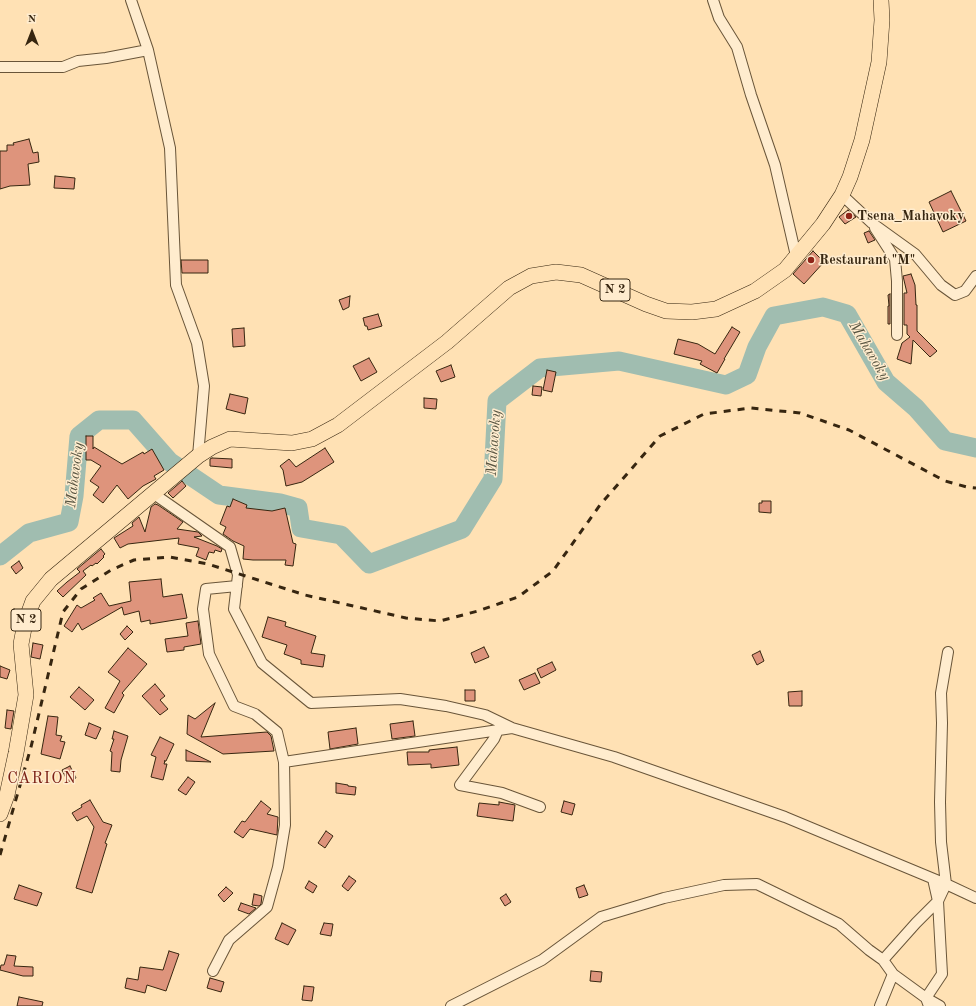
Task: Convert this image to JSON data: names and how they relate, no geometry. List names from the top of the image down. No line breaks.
{"streets":{"main road":["N 2"]},"districts":["CARION"],"water":["Mahavoky"],"places":["Tsena_Mahavoky","Restaurant \"M\""],"north":"top"}
